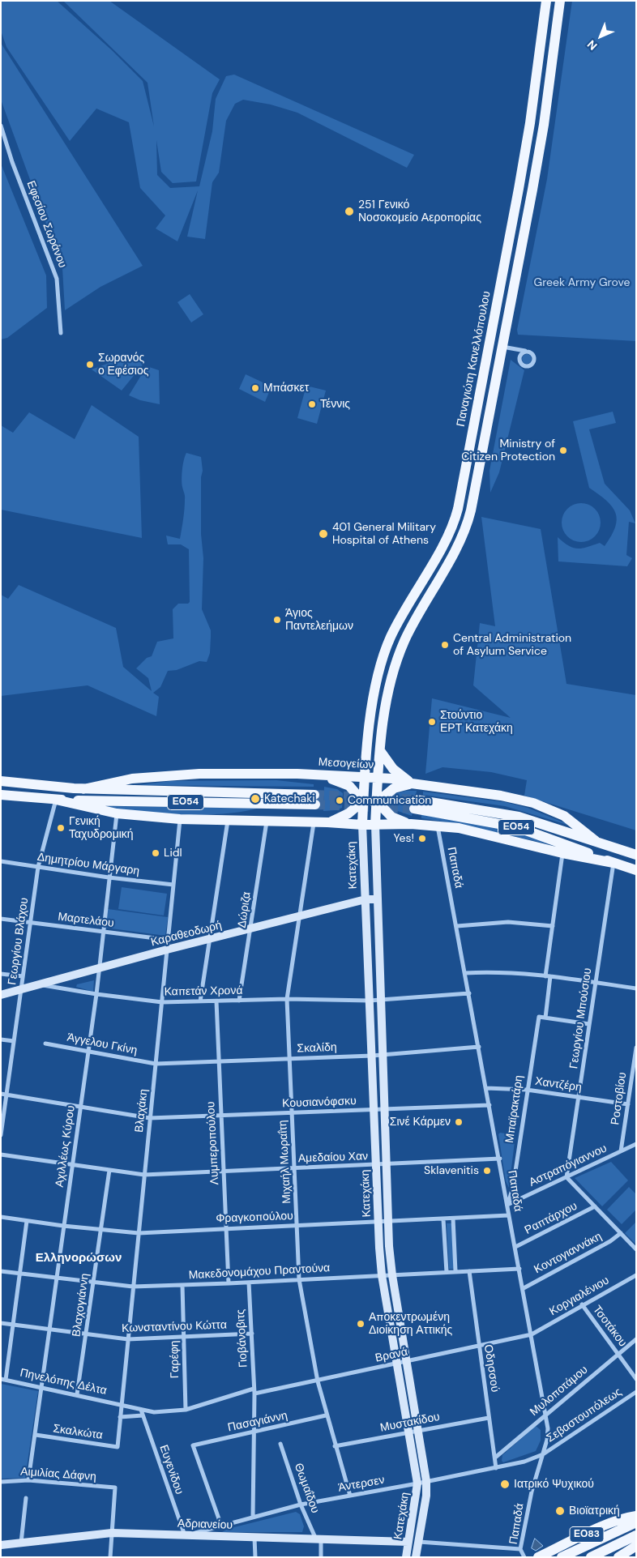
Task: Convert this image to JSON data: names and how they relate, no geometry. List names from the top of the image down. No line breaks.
{"streets":{"main road":["Παναγιώτη Κανελλόπουλου","Μεσογείων","ΕΟ54","Κατεχάκη","Καραθεοδωρή","Αδριανείου","ΕΟ83"],"street":["Εφεσίου Σωράνου","Δημητρίου Μάργαρη","Παπαδά","Δώριζα","Μαρτελάου","Γεωργίου Βλάχου","Καπετάν Χρονά","Γεωργίου Μπούσιου","Άγγελου Γκίνη","Σκαλίδη","Χαντζέρη","Ροστοβίου","Κουσιανόφσκυ","Μπαϊρακτάρη","Βλαχάκη","Λυμπεροπούλου","Αχιλλέως Κύρου","Αμεδαίου Χαν","Μιχαήλ Μωραΐτη","Αστραπόγιαννου","Φραγκοπούλου","Ραπτάρχου","Κοντογιαννάκη","Μακεδονομάχου Πραντούνα","Κοργιαλένιου","Βλαχογιάννη","Τσοτάκου","Κωνσταντίνου Κώττα","Γιοβάνοβιτς","Βρανά","Γαρέφη","Οδησσού","Πηνελόπης Δέλτα","Μυλοποτάμου","Σεβαστουπόλεως","Πασαγιάννη","Μυστακίδου","Σκαλκώτα","Ευγενίδου","Αιμιλίας Δάφνη","Άντερσεν","Θωμαΐδου"]},"crossings":[["Παναγιώτη Κανελλόπουλου","Μεσογείων"],["Παναγιώτη Κανελλόπουλου","Κατεχάκη"],["Μεσογείων","ΕΟ54"],["Μεσογείων","Κατεχάκη"],["Μεσογείων","Παπαδά"],["Μεσογείων","Δώριζα"],["Μεσογείων","Γεωργίου Βλάχου"],["Μεσογείων","Γεωργίου Μπούσιου"],["Μεσογείων","Βλαχάκη"],["Μεσογείων","Αχιλλέως Κύρου"],["Μεσογείων","Μιχαήλ Μωραΐτη"],["ΕΟ54","Γεωργίου Μπούσιου"],["Δημητρίου Μάργαρη","Γεωργίου Βλάχου"],["Δημητρίου Μάργαρη","Βλαχάκη"],["Δημητρίου Μάργαρη","Αχιλλέως Κύρου"],["Κατεχάκη","Καραθεοδωρή"],["Κατεχάκη","Καπετάν Χρονά"],["Κατεχάκη","Σκαλίδη"],["Κατεχάκη","Κουσιανόφσκυ"],["Κατεχάκη","Αμεδαίου Χαν"],["Κατεχάκη","Φραγκοπούλου"],["Κατεχάκη","Μακεδονομάχου Πραντούνα"],["Κατεχάκη","Βρανά"],["Κατεχάκη","Μυστακίδου"],["Κατεχάκη","Άντερσεν"],["Κατεχάκη","Αδριανείου"],["Παπαδά","Σκαλίδη"],["Παπαδά","Χαντζέρη"],["Παπαδά","Κουσιανόφσκυ"],["Παπαδά","Μπαϊρακτάρη"],["Παπαδά","Αστραπόγιαννου"],["Παπαδά","Φραγκοπούλου"],["Παπαδά","Ραπτάρχου"],["Παπαδά","Κοντογιαννάκη"],["Παπαδά","Μακεδονομάχου Πραντούνα"],["Παπαδά","Κοργιαλένιου"],["Παπαδά","Βρανά"],["Παπαδά","Μυλοποτάμου"],["Παπαδά","Σεβαστουπόλεως"],["Παπαδά","Άντερσεν"],["Δώριζα","Καραθεοδωρή"],["Δώριζα","Καπετάν Χρονά"],["Μαρτελάου","Γεωργίου Βλάχου"],["Μαρτελάου","Βλαχάκη"],["Μαρτελάου","Αχιλλέως Κύρου"],["Καραθεοδωρή","Γεωργίου Βλάχου"],["Καραθεοδωρή","Καπετάν Χρονά"],["Καραθεοδωρή","Βλαχάκη"],["Καραθεοδωρή","Αχιλλέως Κύρου"],["Καραθεοδωρή","Μιχαήλ Μωραΐτη"],["Γεωργίου Βλάχου","Κουσιανόφσκυ"],["Καπετάν Χρονά","Βλαχάκη"],["Καπετάν Χρονά","Λυμπεροπούλου"],["Καπετάν Χρονά","Αχιλλέως Κύρου"],["Καπετάν Χρονά","Μιχαήλ Μωραΐτη"],["Γεωργίου Μπούσιου","Χαντζέρη"],["Γεωργίου Μπούσιου","Αστραπόγιαννου"],["Άγγελου Γκίνη","Σκαλίδη"],["Άγγελου Γκίνη","Βλαχάκη"],["Άγγελου Γκίνη","Αχιλλέως Κύρου"],["Σκαλίδη","Βλαχάκη"],["Σκαλίδη","Λυμπεροπούλου"],["Σκαλίδη","Μιχαήλ Μωραΐτη"],["Χαντζέρη","Ροστοβίου"],["Χαντζέρη","Μπαϊρακτάρη"],["Ροστοβίου","Αστραπόγιαννου"],["Κουσιανόφσκυ","Βλαχάκη"],["Κουσιανόφσκυ","Λυμπεροπούλου"],["Κουσιανόφσκυ","Αχιλλέως Κύρου"],["Κουσιανόφσκυ","Μιχαήλ Μωραΐτη"],["Μπαϊρακτάρη","Αστραπόγιαννου"],["Βλαχάκη","Αμεδαίου Χαν"],["Βλαχάκη","Φραγκοπούλου"],["Βλαχάκη","Μακεδονομάχου Πραντούνα"],["Βλαχάκη","Κωνσταντίνου Κώττα"],["Βλαχάκη","Βρανά"],["Βλαχάκη","Πηνελόπης Δέλτα"],["Βλαχάκη","Σκαλκώτα"],["Λυμπεροπούλου","Αμεδαίου Χαν"],["Λυμπεροπούλου","Φραγκοπούλου"],["Λυμπεροπούλου","Μακεδονομάχου Πραντούνα"],["Αχιλλέως Κύρου","Αμεδαίου Χαν"],["Αχιλλέως Κύρου","Φραγκοπούλου"],["Αχιλλέως Κύρου","Μακεδονομάχου Πραντούνα"],["Αχιλλέως Κύρου","Κωνσταντίνου Κώττα"],["Αχιλλέως Κύρου","Πηνελόπης Δέλτα"],["Αχιλλέως Κύρου","Σκαλκώτα"],["Αχιλλέως Κύρου","Αιμιλίας Δάφνη"],["Αμεδαίου Χαν","Μιχαήλ Μωραΐτη"],["Αμεδαίου Χαν","Βλαχογιάννη"],["Μιχαήλ Μωραΐτη","Φραγκοπούλου"],["Μιχαήλ Μωραΐτη","Μακεδονομάχου Πραντούνα"],["Μιχαήλ Μωραΐτη","Βρανά"],["Μιχαήλ Μωραΐτη","Πασαγιάννη"],["Μιχαήλ Μωραΐτη","Μυστακίδου"],["Μιχαήλ Μωραΐτη","Άντερσεν"],["Φραγκοπούλου","Βλαχογιάννη"],["Μακεδονομάχου Πραντούνα","Βλαχογιάννη"],["Μακεδονομάχου Πραντούνα","Γιοβάνοβιτς"],["Μακεδονομάχου Πραντούνα","Γαρέφη"],["Μακεδονομάχου Πραντούνα","Οδησσού"],["Κοργιαλένιου","Τσοτάκου"],["Κοργιαλένιου","Βρανά"],["Βλαχογιάννη","Κωνσταντίνου Κώττα"],["Βλαχογιάννη","Πηνελόπης Δέλτα"],["Τσοτάκου","Μυλοποτάμου"],["Κωνσταντίνου Κώττα","Γιοβάνοβιτς"],["Κωνσταντίνου Κώττα","Γαρέφη"],["Γιοβάνοβιτς","Βρανά"],["Γιοβάνοβιτς","Πασαγιάννη"],["Γιοβάνοβιτς","Άντερσεν"],["Βρανά","Γαρέφη"],["Βρανά","Οδησσού"],["Βρανά","Πηνελόπης Δέλτα"],["Βρανά","Ευγενίδου"],["Οδησσού","Μυλοποτάμου"],["Οδησσού","Μυστακίδου"],["Οδησσού","Άντερσεν"],["Σεβαστουπόλεως","Άντερσεν"],["Πασαγιάννη","Άντερσεν"],["Ευγενίδου","Άντερσεν"],["Ευγενίδου","Αδριανείου"],["Αιμιλίας Δάφνη","Αδριανείου"],["Άντερσεν","Θωμαΐδου"],["Άντερσεν","Αδριανείου"],["Θωμαΐδου","Αδριανείου"]],"districts":["Ελληνορώσων"],"parks":["Greek Army Grove"],"places":["251 Γενικό Νοσοκομείο Αεροπορίας","Σωρανός ο Εφέσιος","Μπάσκετ","Τέννις","Ministry of Citizen Protection","401 General Military Hospital of Athens","Άγιος Παντελεήμων","Central Administration of Asylum Service","Στούντιο ΕΡΤ Κατεχάκη","Katechaki","Communication","Γενική Ταχυδρομική","Yes!","Lidl","Σινέ Κάρμεν","Sklavenitis","Αποκεντρωμένη Διοίκηση Αττικής","Ιατρικό Ψυχικού","Βιοϊατρική"],"north":"bottom left"}
